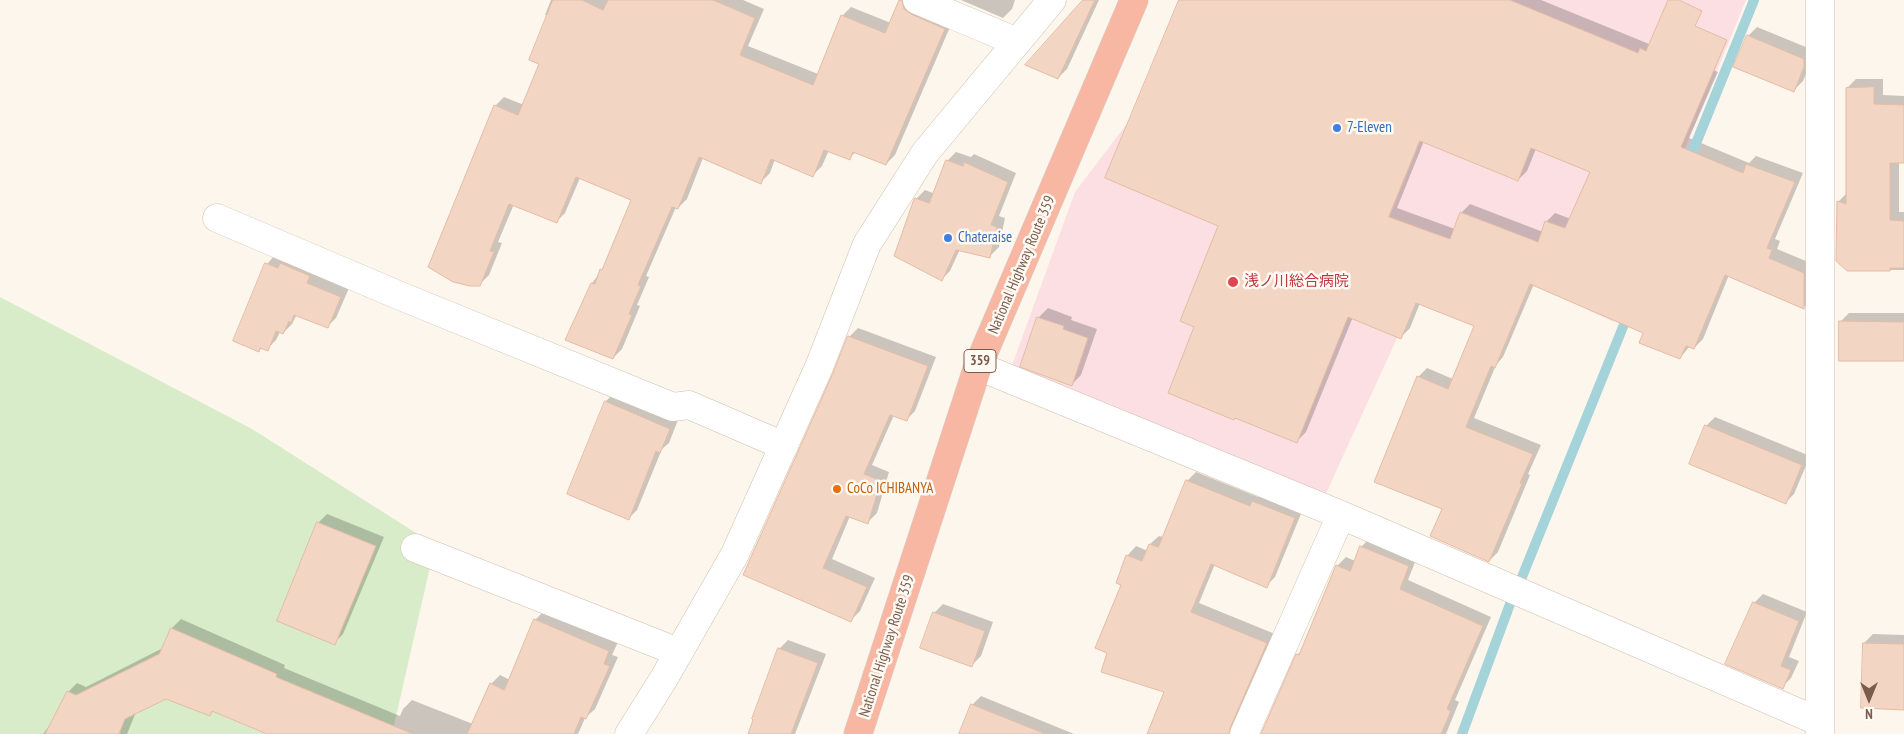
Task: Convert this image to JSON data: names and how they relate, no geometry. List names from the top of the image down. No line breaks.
{"streets":{"highway":["National Highway Route 359","359"]},"places":["7-Eleven","Chateraise","浅ノ川総合病院","CoCo ICHIBANYA"],"north":"bottom"}
